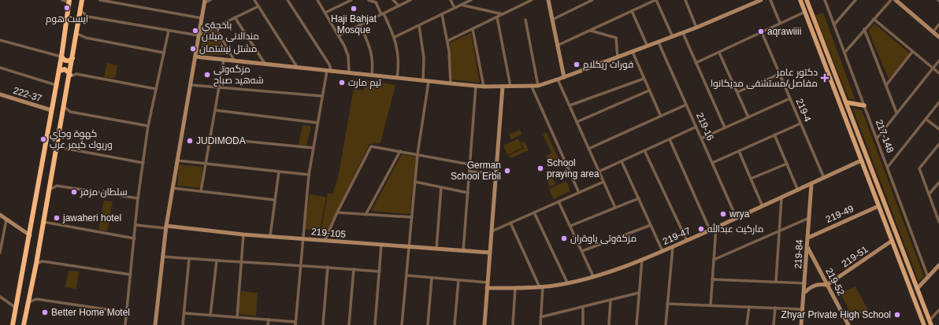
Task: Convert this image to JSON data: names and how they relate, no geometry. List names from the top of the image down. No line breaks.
{"streets":{"street":["222-37","219-4","219-16","217-148","219-49","219-105","219-47","219-84","219-51","219-52"]},"crossings":[["219-4","219-47"],["219-16","219-47"],["219-49","219-84"],["219-47","219-84"],["219-84","219-52"],["219-51","219-52"]],"places":{"other":["ايست هوم","Haji Bahjat Mosque","باخچةي مندالانى ميلان","aqrawiiii","مشتل نيشتمان","فورات ريکلام","مزگه‌وتی شه‌هید صباح","تيم مارت","كهوة وجاي وريوك كيمر عرب","JUDIMODA","School praying area","German School Erbil","سلطان مزفر","wrya","jawaheri hotel","ماركيت عبدالله","مزكةوتى ياوةران","Better Home Motel","Zhyar Private High School"],"health":["دكتور عامر مفاصل/مستشفى مديكانوا"]}}
